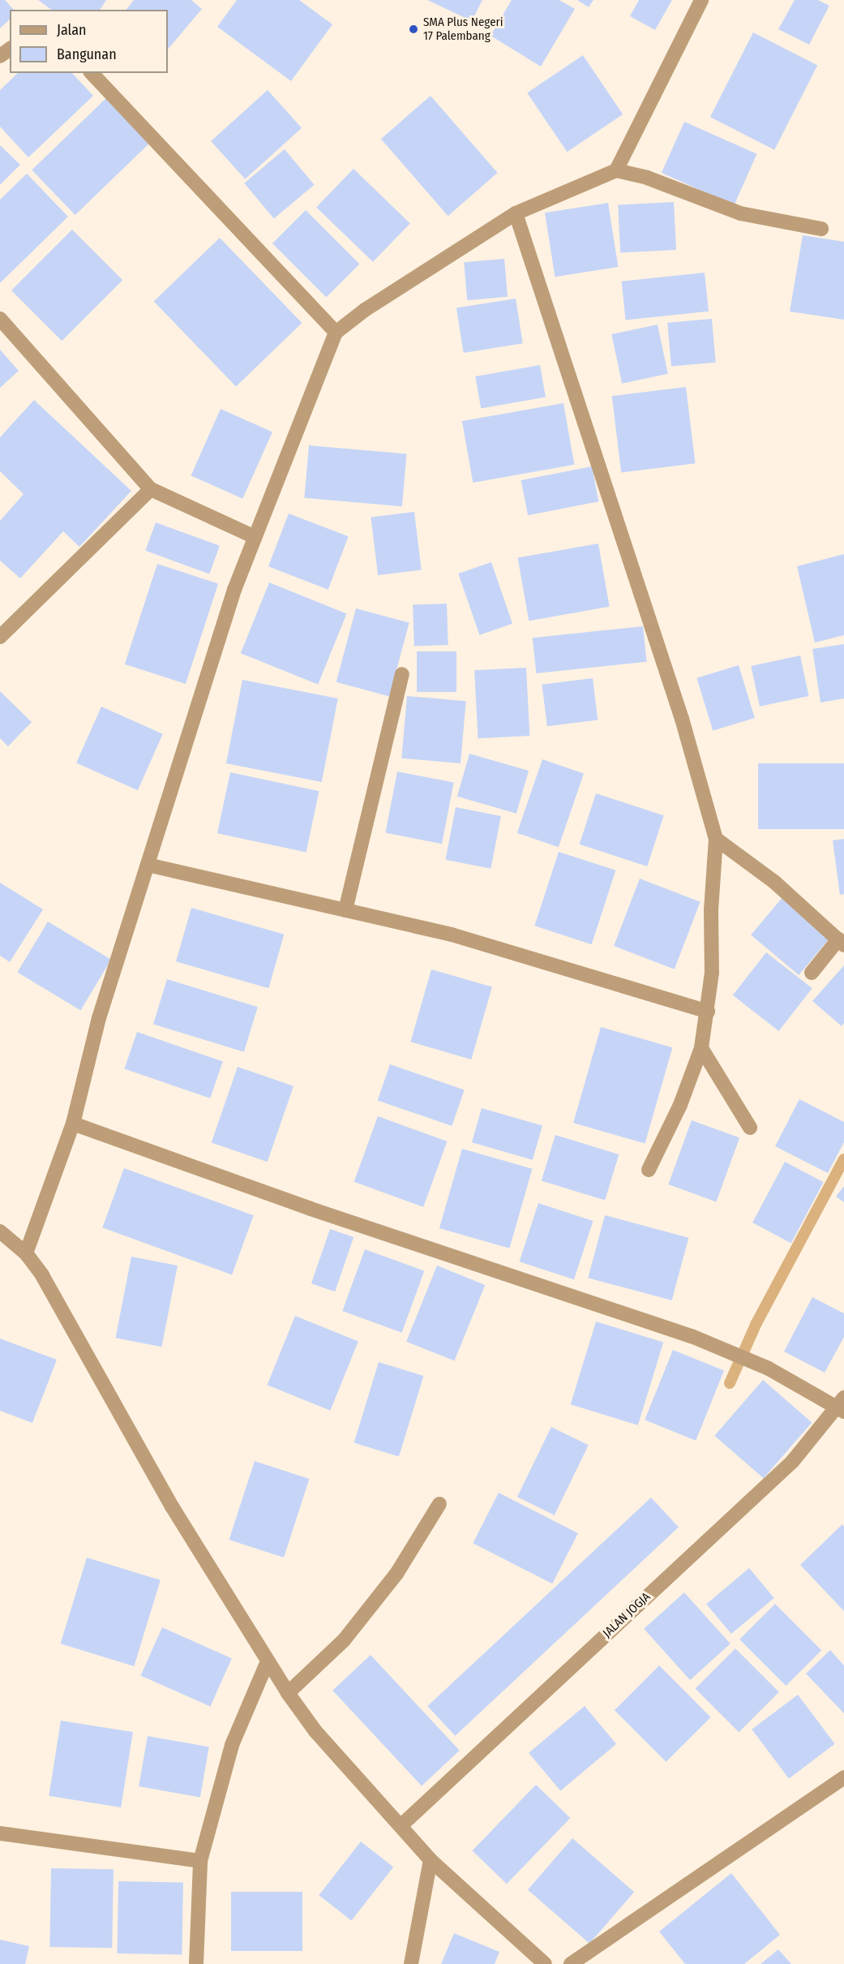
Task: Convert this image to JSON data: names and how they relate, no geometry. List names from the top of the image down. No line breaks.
{"streets":{"street":["JALAN JOGJA"]},"places":["SMA Plus Negeri 17 Palembang"],"legend":["Jalan","Bangunan"]}
